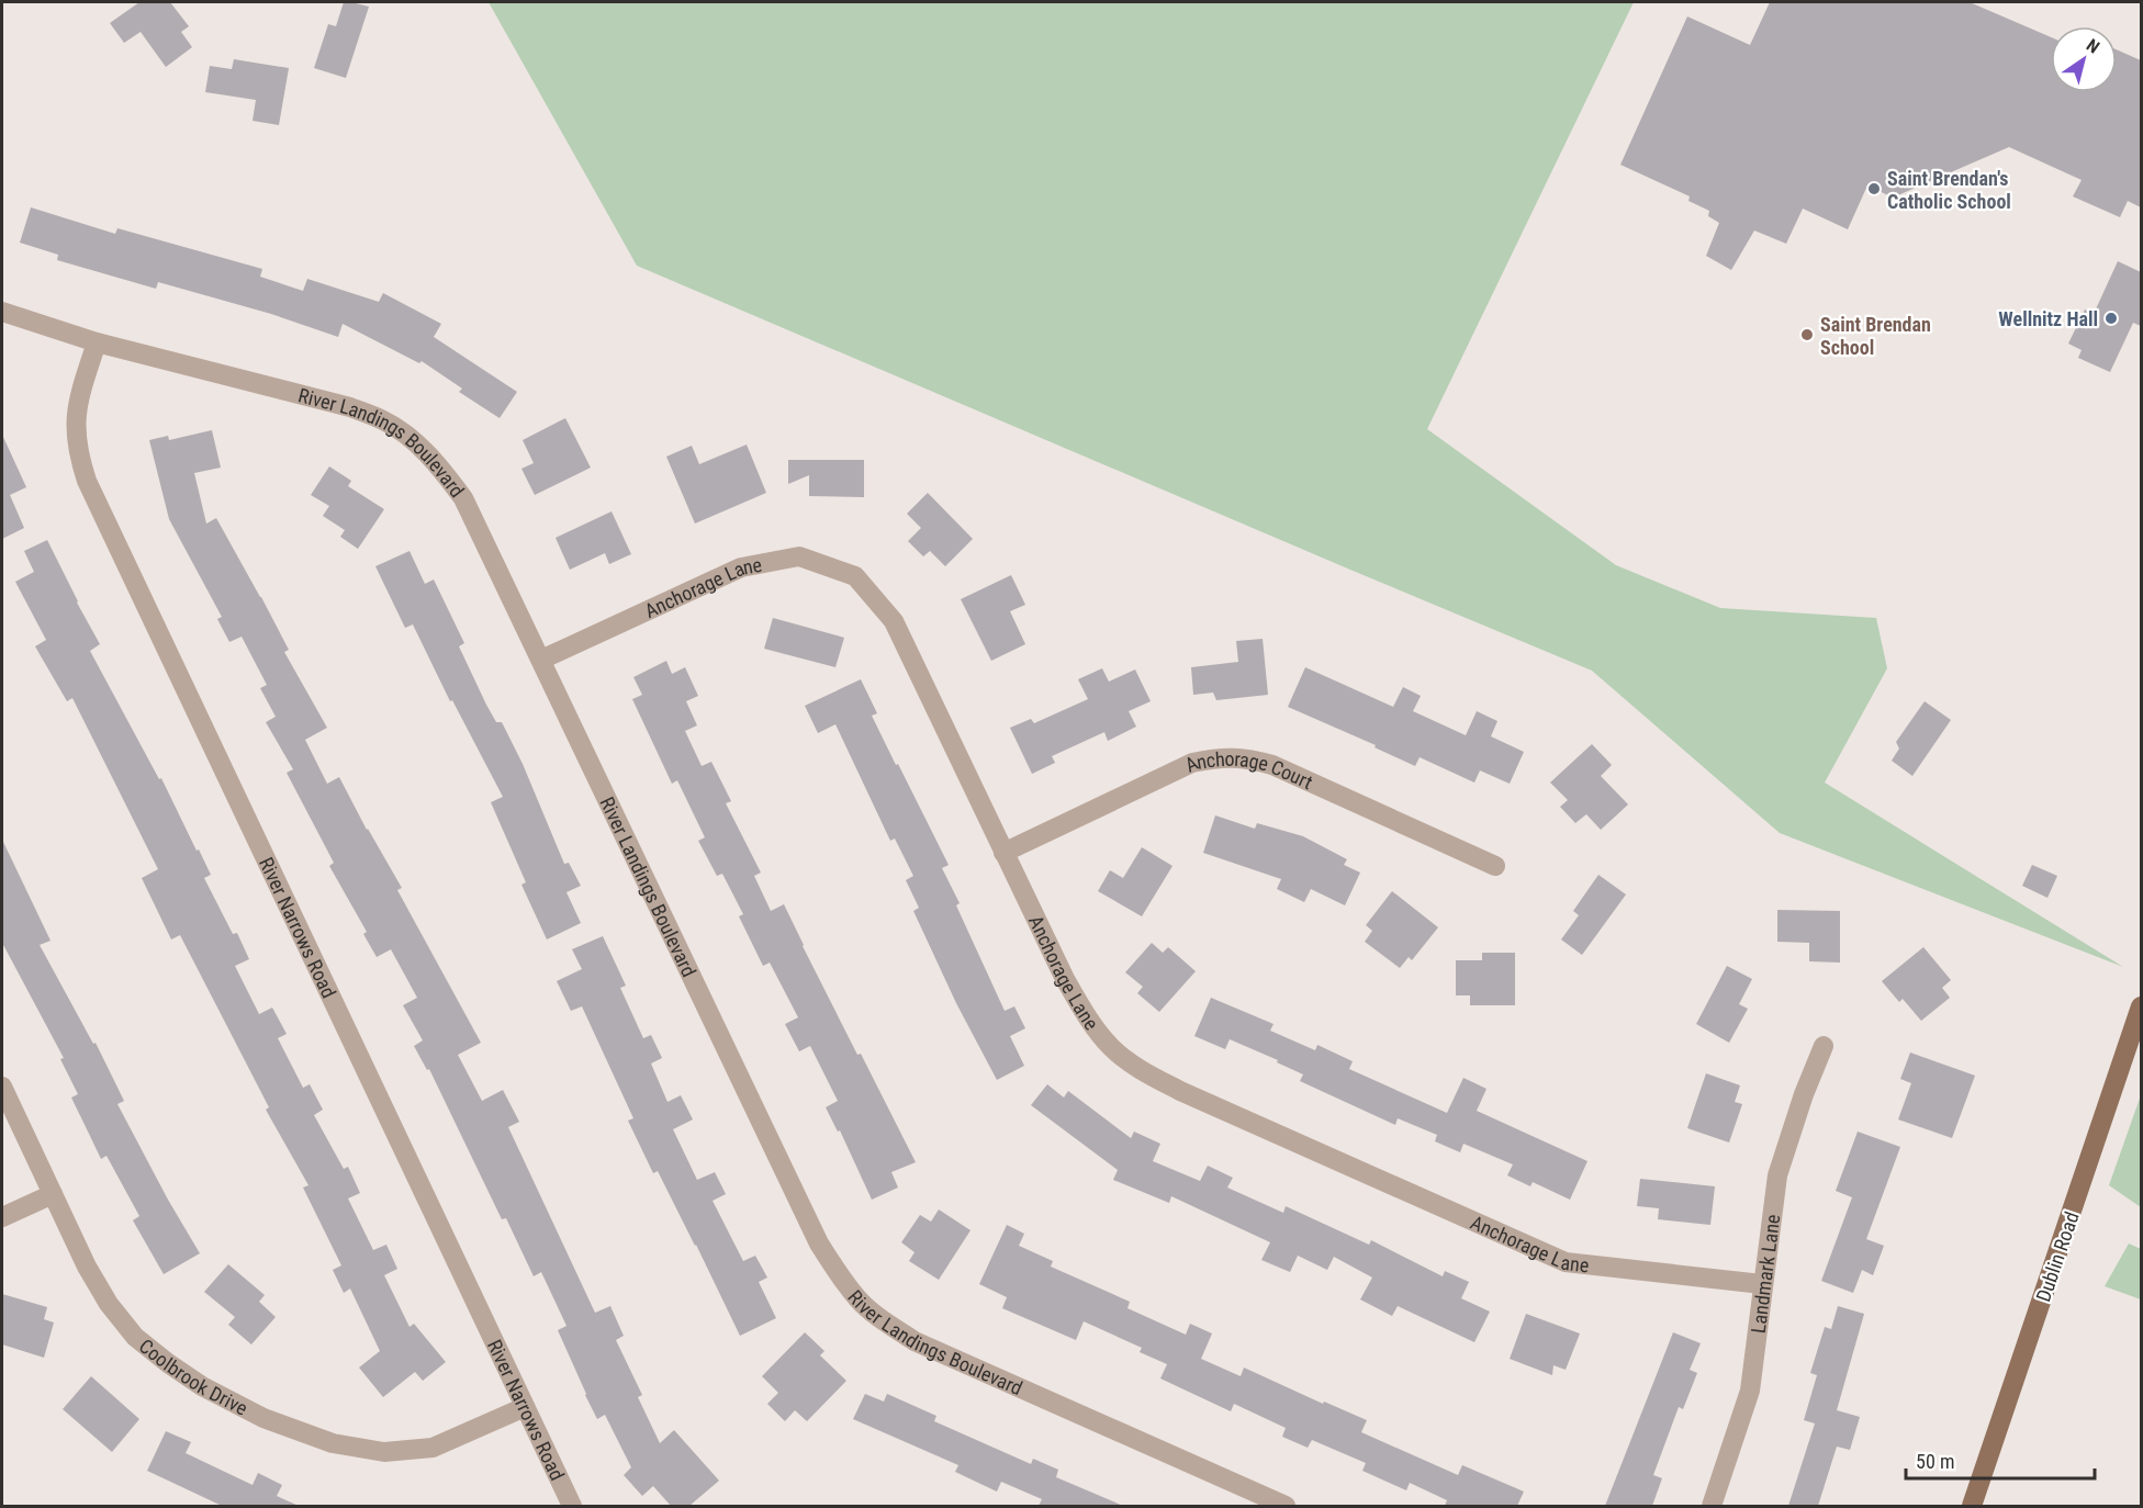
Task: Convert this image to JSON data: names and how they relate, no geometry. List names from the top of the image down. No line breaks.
{"streets":{"main road":["Dublin Road"],"street":["River Landings Boulevard","Anchorage Lane","Anchorage Court","River Narrows Road","Landmark Lane","Coolbrook Drive"]},"crossings":[["River Landings Boulevard","Anchorage Lane"],["River Landings Boulevard","River Narrows Road"],["Anchorage Lane","Anchorage Court"],["Anchorage Lane","Landmark Lane"],["River Narrows Road","Coolbrook Drive"]],"places":["Saint Brendan's Catholic School","Wellnitz Hall","Saint Brendan School"],"scale_bar":"50 m","north":"top right"}
